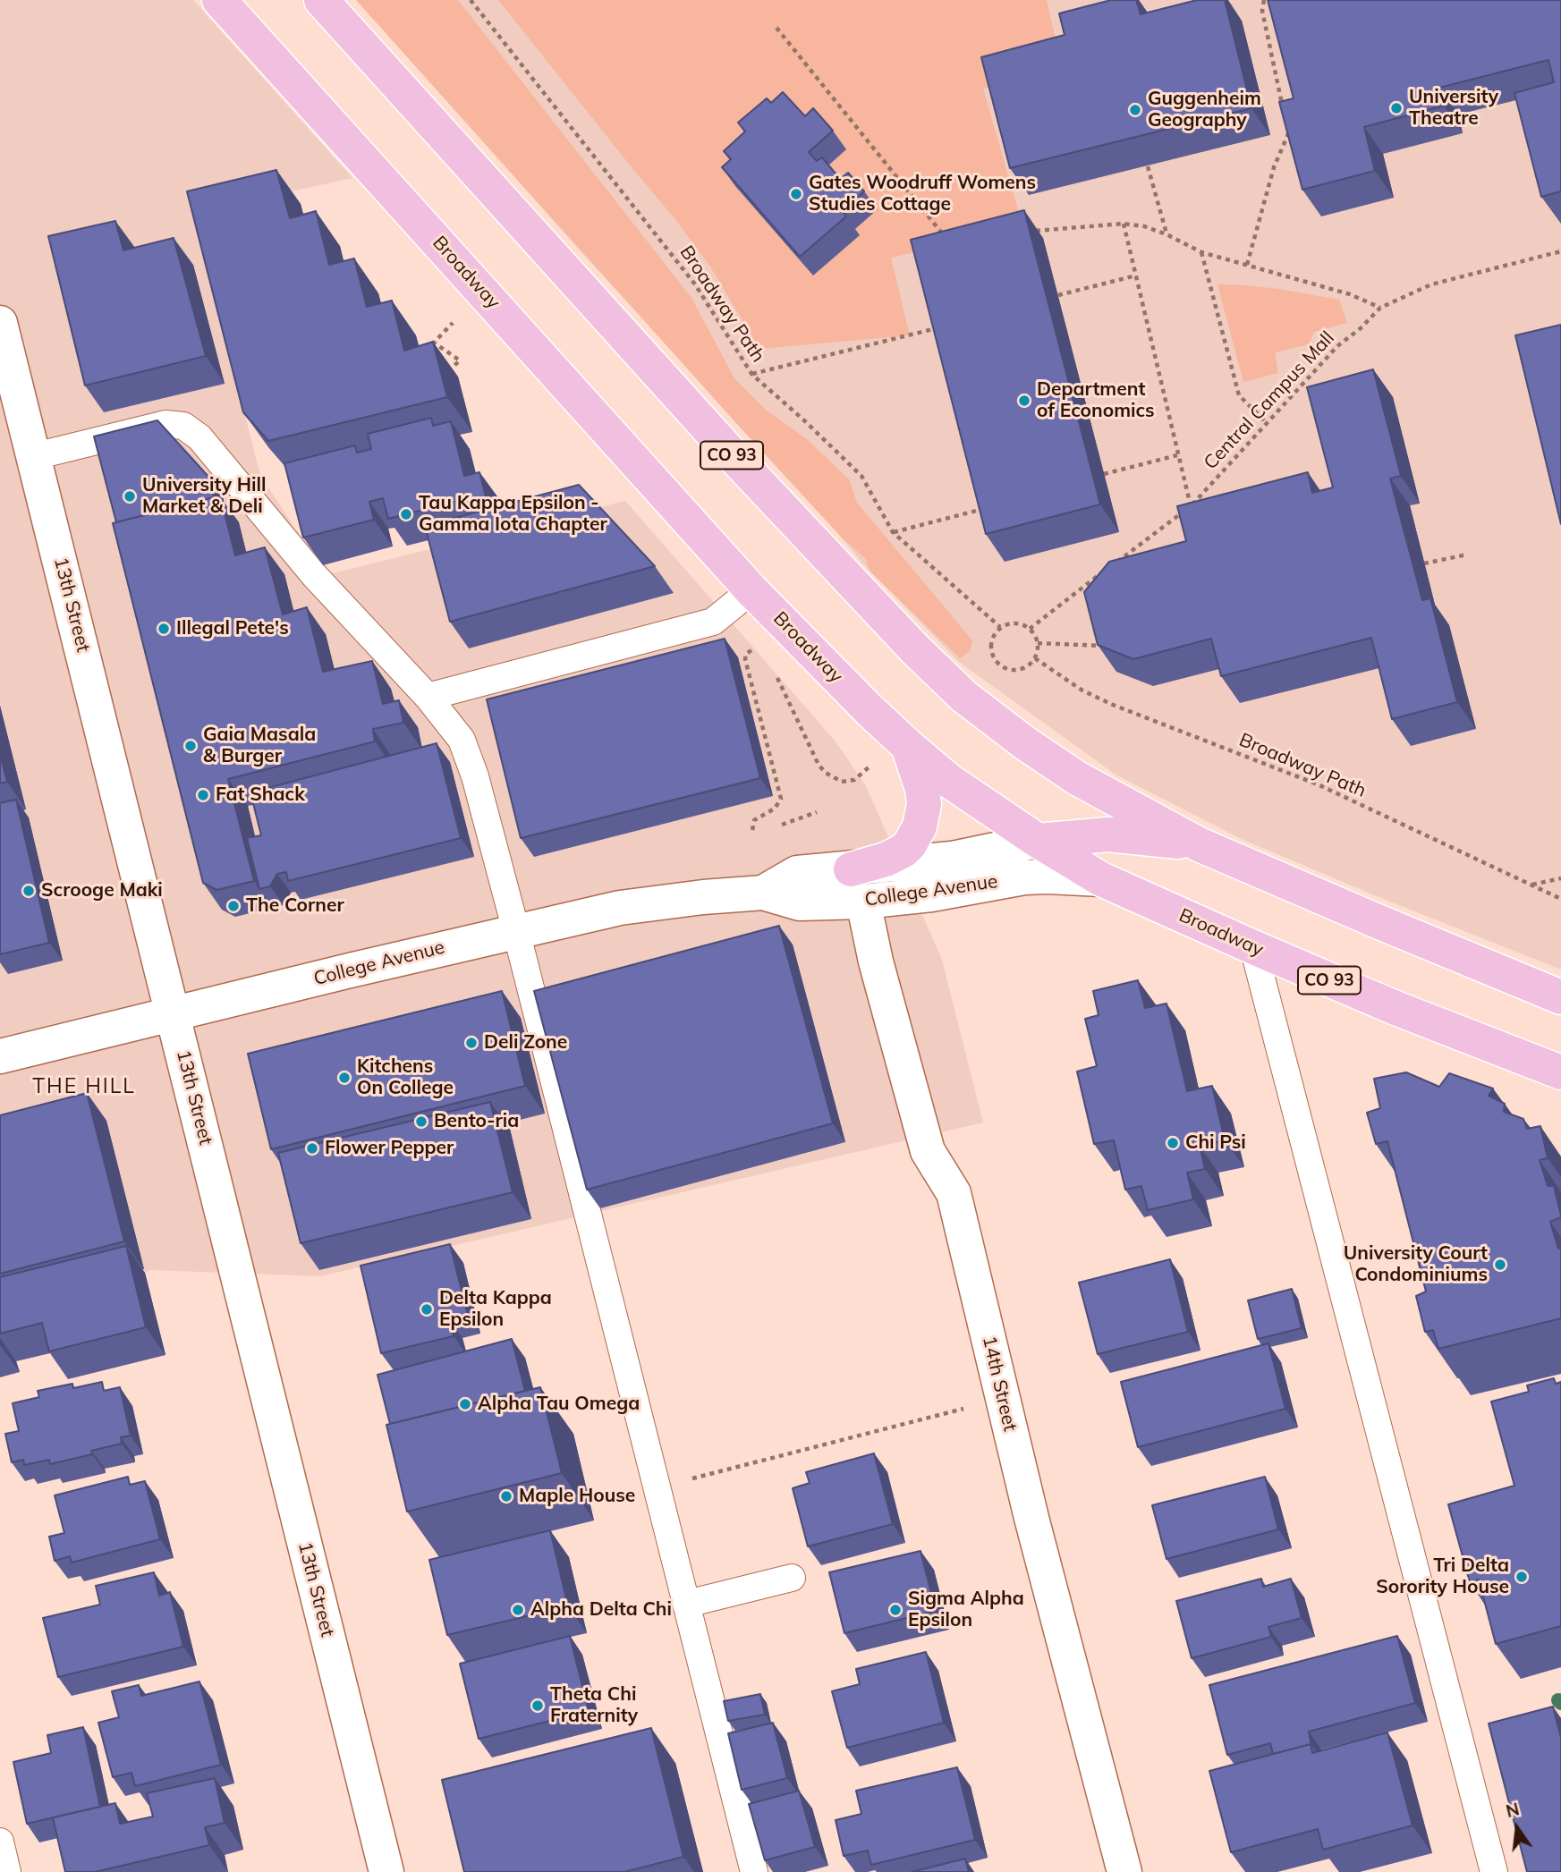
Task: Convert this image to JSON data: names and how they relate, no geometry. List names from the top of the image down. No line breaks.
{"streets":{"main road":["Broadway","CO 93"],"street":["13th Street","College Avenue","14th Street"],"path":["Broadway Path","Central Campus Mall"]},"crossings":[["Broadway","College Avenue"],["13th Street","College Avenue"],["College Avenue","14th Street"]],"districts":["THE HILL"],"places":["University Theatre","Guggenheim Geography","Gates Woodruff Womens Studies Cottage","Department of Economics","University Hill Market & Deli","Tau Kappa Epsilon - Gamma Iota Chapter","Illegal Pete's","Gaia Masala & Burger","Fat Shack","Scrooge Maki","The Corner","Deli Zone","Kitchens On College","Bento-ria","Chi Psi","Flower Pepper","University Court Condominiums","Delta Kappa Epsilon","Alpha Tau Omega","Maple House","Tri Delta Sorority House","Alpha Delta Chi","Sigma Alpha Epsilon","Theta Chi Fraternity"],"north":"top"}
